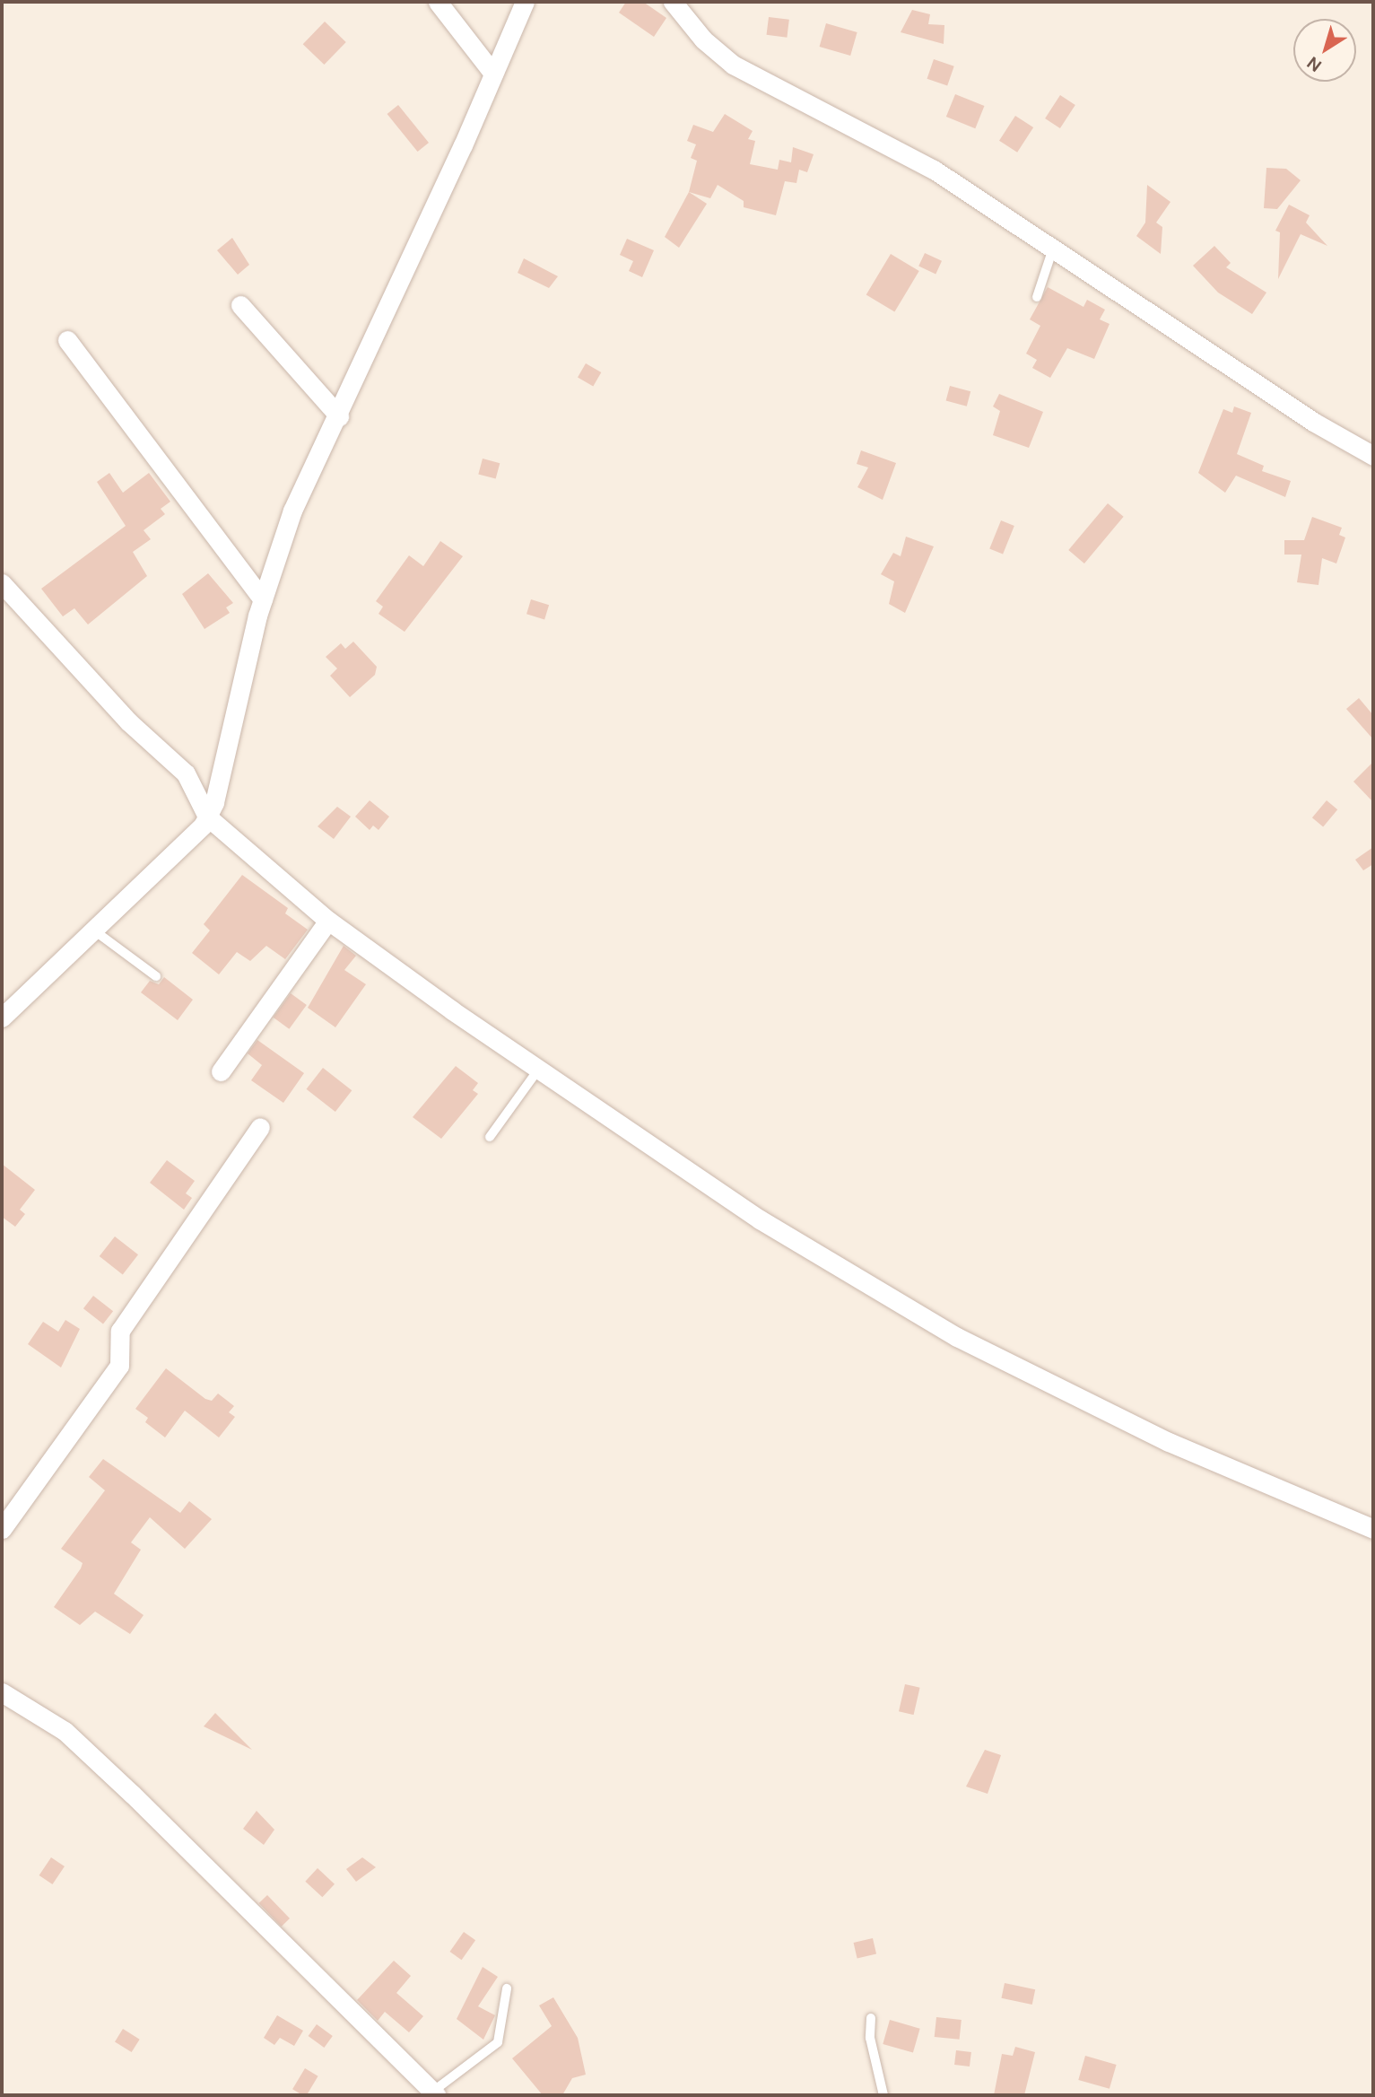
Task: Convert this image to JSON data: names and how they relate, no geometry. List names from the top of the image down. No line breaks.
{"north":"bottom left"}
